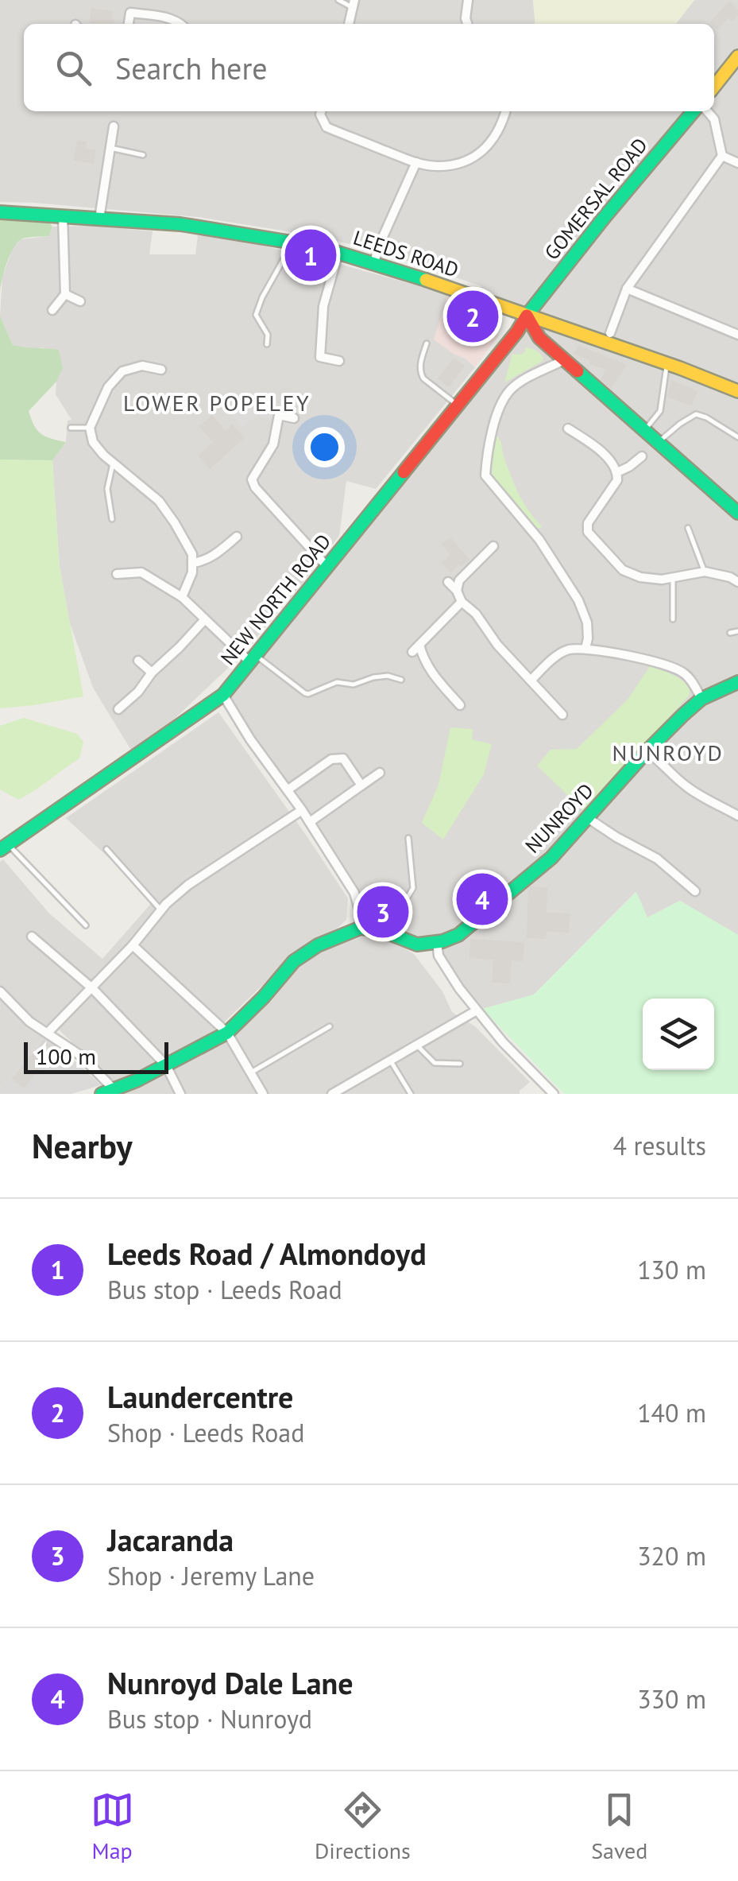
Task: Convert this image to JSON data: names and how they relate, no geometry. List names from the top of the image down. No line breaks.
{"streets":{"main road":["GOMERSAL ROAD","LEEDS ROAD","NEW NORTH ROAD","NUNROYD"]},"crossings":[["GOMERSAL ROAD","LEEDS ROAD"],["GOMERSAL ROAD","NEW NORTH ROAD"],["LEEDS ROAD","NEW NORTH ROAD"]],"districts":["LOWER POPELEY","NUNROYD"],"scale_bar":"100 m","page":{"search":"Search here","pins":["1","2","4","3"],"scale":"100 m","heading":["Nearby","4 results"],"list":[{"mark":"1","name":"Leeds Road / Almondoyd","note":"Bus stop · Leeds Road","value":"130 m"},{"mark":"2","name":"Laundercentre","note":"Shop · Leeds Road","value":"140 m"},{"mark":"3","name":"Jacaranda","note":"Shop · Jeremy Lane","value":"320 m"},{"mark":"4","name":"Nunroyd Dale Lane","note":"Bus stop · Nunroyd","value":"330 m"}],"nav":["Map","Directions","Saved"]}}
